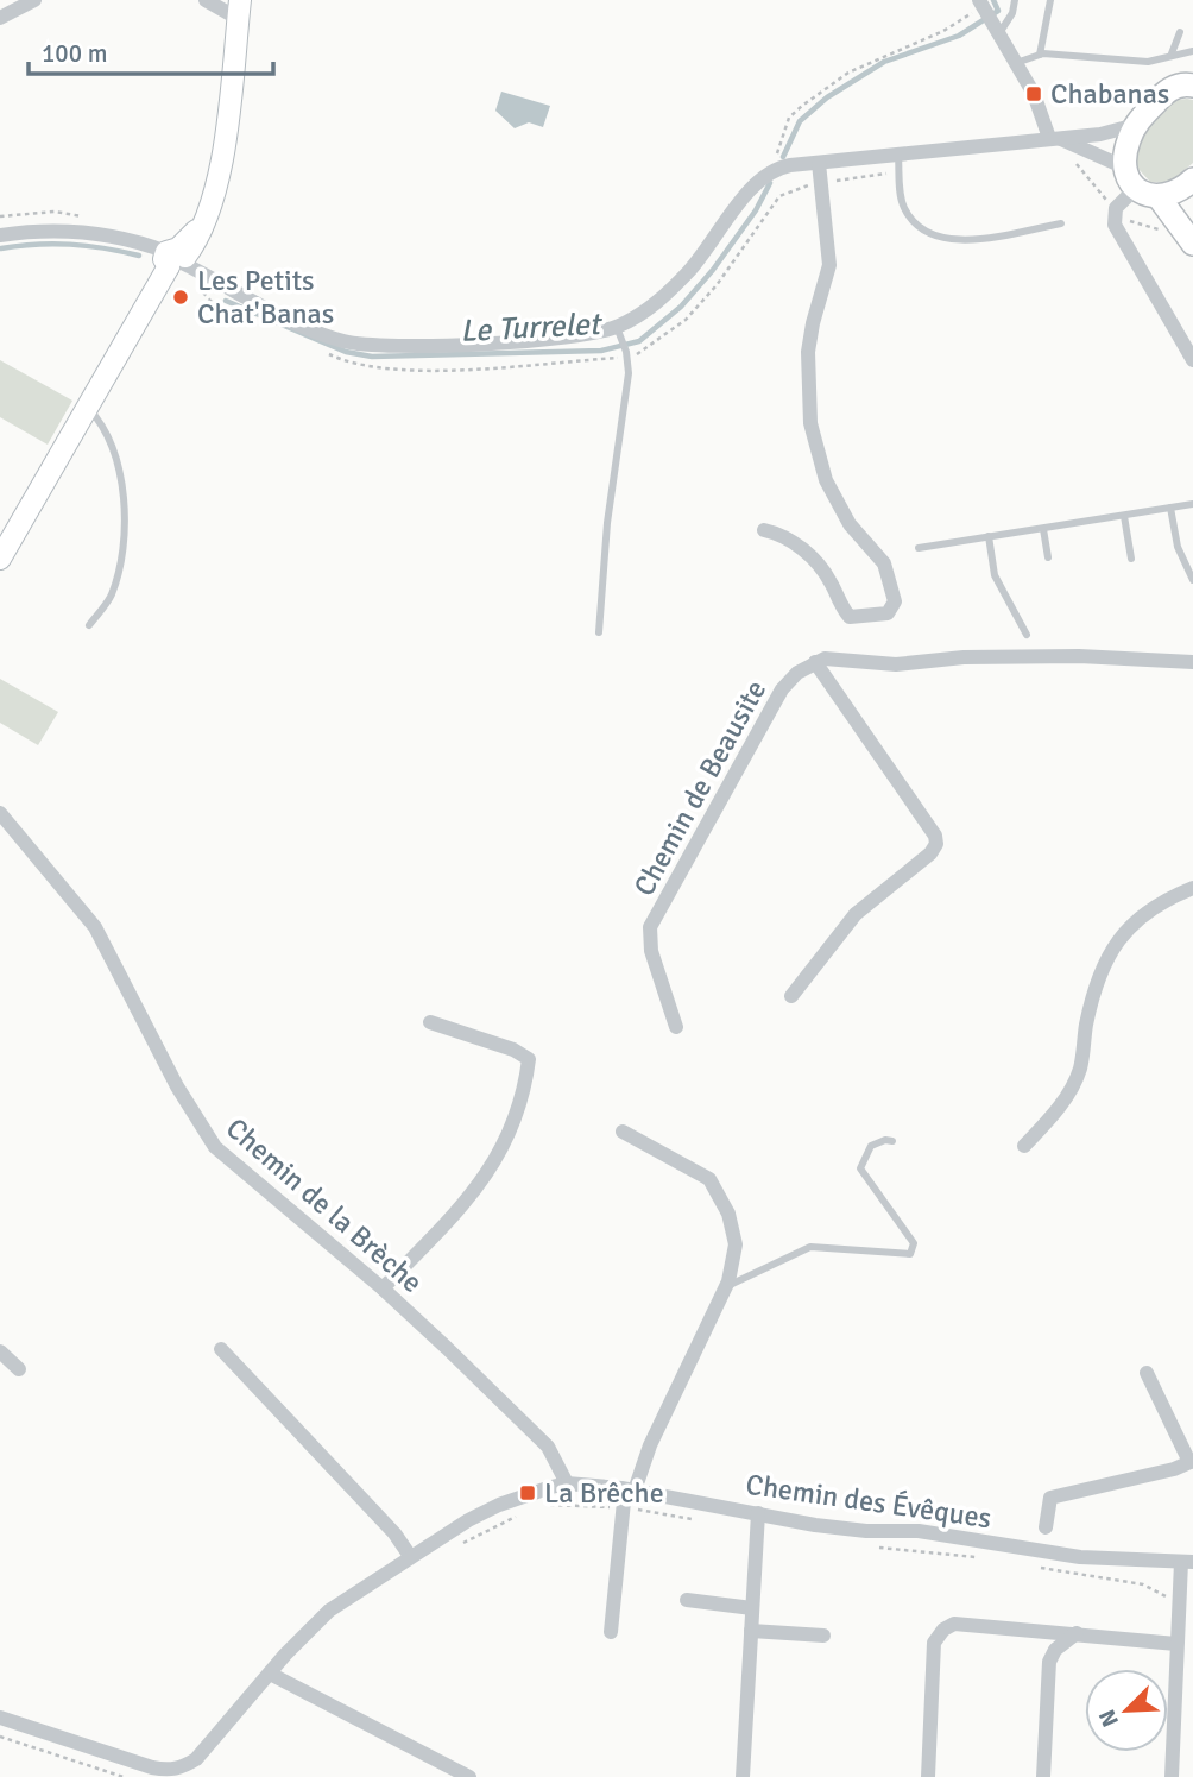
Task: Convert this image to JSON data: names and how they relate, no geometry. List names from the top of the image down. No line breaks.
{"streets":{"street":["Chemin de Beausite","Chemin de la Brèche","Chemin des Évêques"]},"crossings":[["Chemin de la Brèche","Chemin des Évêques"]],"water":["Le Turrelet"],"places":{"transit":["Chabanas","La Brêche"],"other":["Les Petits Chat'Banas"]},"scale_bar":"100 m","north":"bottom left"}
